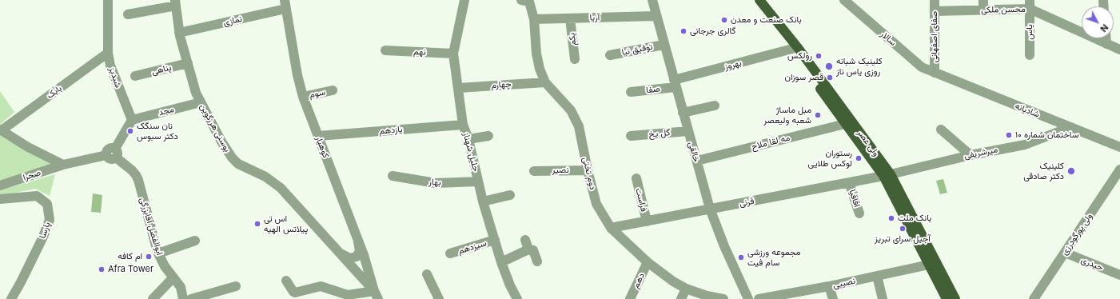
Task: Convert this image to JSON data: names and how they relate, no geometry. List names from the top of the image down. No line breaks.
{"streets":{"main road":["ولی عصر"],"street":["محسن ملکی","آریا","نمازی","یاس","صفای اصفهانی","سالار","یکم","توفیق نیا","نهم","بهروز","پناهی","شبدیز","چهارم","صفا","بابک","سوم","شادیانه","مجد","بوسنی هرزگوین","یازدهم","گل یخ","مه لقا ملاح","کوهیار","جلیل شهناز","خالقی","میرشریفی","نصیر","دوم تختی","صحرا","بهار","اقاقیا","فراست","قرنی","ابوالفضل آقابزرگی","پارسا","ولی پورگودرزی","سیزدهم","حیدری","دهم","نصیبی"]},"crossings":[["محسن ملکی","یاس"],["محسن ملکی","صفای اصفهانی"],["آریا","یکم"],["آریا","خالقی"],["آریا","دوم تختی"],["نمازی","بوسنی هرزگوین"],["نمازی","کوهیار"],["صفای اصفهانی","سالار"],["صفای اصفهانی","شادیانه"],["سالار","شادیانه"],["توفیق نیا","خالقی"],["نهم","جلیل شهناز"],["بهروز","صفا"],["بهروز","ولی عصر"],["بهروز","خالقی"],["پناهی","بوسنی هرزگوین"],["شبدیز","بابک"],["شبدیز","مجد"],["چهارم","جلیل شهناز"],["چهارم","دوم تختی"],["صفا","خالقی"],["سوم","کوهیار"],["شادیانه","میرشریفی"],["مجد","بوسنی هرزگوین"],["بوسنی هرزگوین","کوهیار"],["یازدهم","کوهیار"],["یازدهم","جلیل شهناز"],["گل یخ","خالقی"],["مه لقا ملاح","ولی عصر"],["مه لقا ملاح","خالقی"],["ولی عصر","میرشریفی"],["ولی عصر","قرنی"],["ولی عصر","نصیبی"],["جلیل شهناز","بهار"],["جلیل شهناز","سیزدهم"],["خالقی","قرنی"],["میرشریفی","قرنی"],["نصیر","دوم تختی"],["دوم تختی","قرنی"],["دوم تختی","دهم"],["اقاقیا","قرنی"],["فراست","قرنی"],["ولی پورگودرزی","حیدری"]],"places":["بانک صنعت و معدن","گالری جرجانی","رولکس","کلینیک شبانه روزی یاس ناز","قصر سوزان","مبل ماساژ شعبه ولیعصر","نان سنگک دکتر سبوس","ساختمان شماره ۱۰","رستوران لوکس طلایی","کلینیک دکتر صادقی","بانک ملت","اس تی پیلاتس الهیه","آجیل سرای تبریز","ام کافه","مجموعه ورزشی سام فیت","Afra Tower"],"north":"bottom right"}
